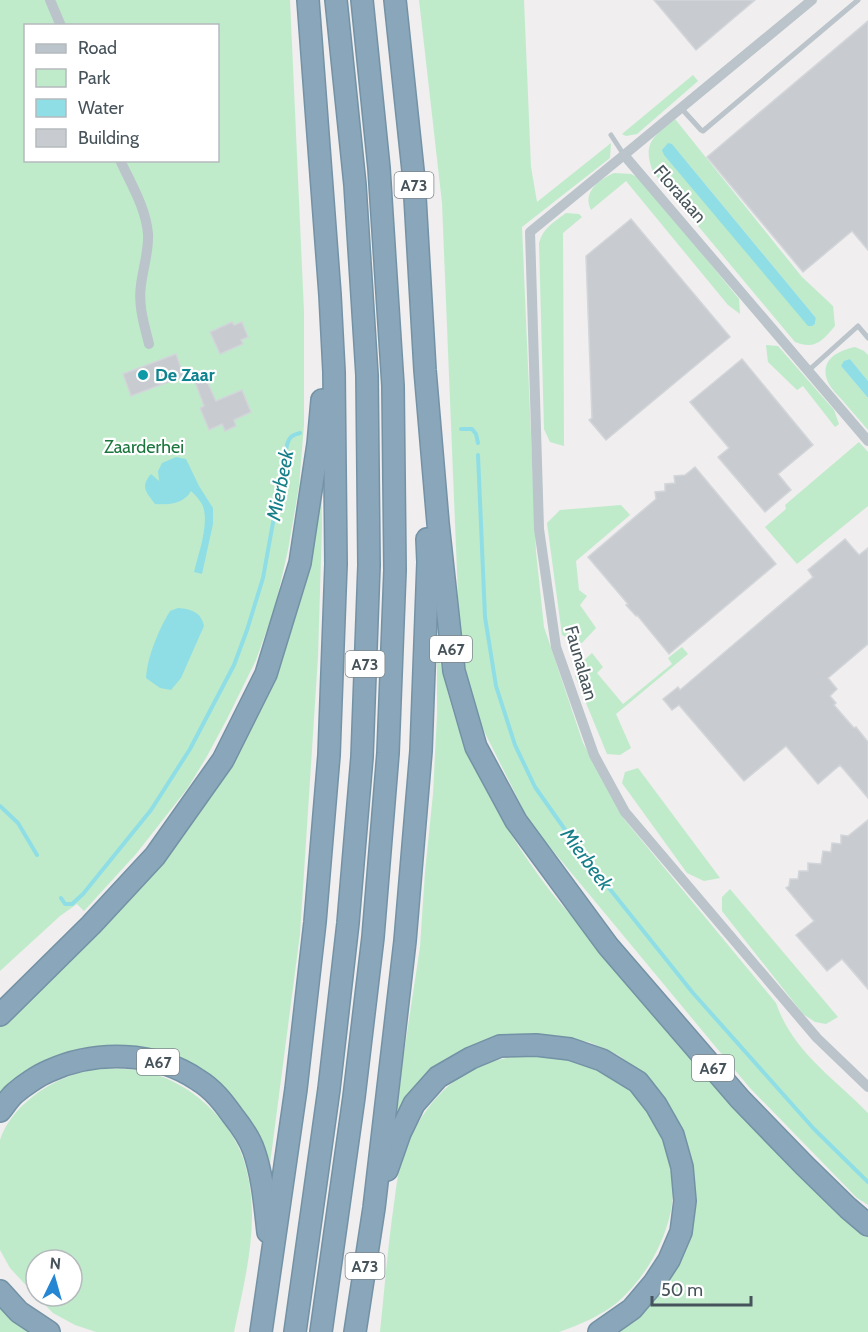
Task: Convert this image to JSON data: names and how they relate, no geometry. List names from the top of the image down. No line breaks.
{"streets":{"highway":["A73","A67"],"street":["Floralaan","Faunalaan"]},"crossings":[["A73","A67"],["Floralaan","Faunalaan"]],"water":["Mierbeek"],"parks":["Zaarderhei"],"places":["De Zaar"],"legend":["Road","Park","Water","Building"],"scale_bar":"50 m","north":"top"}
